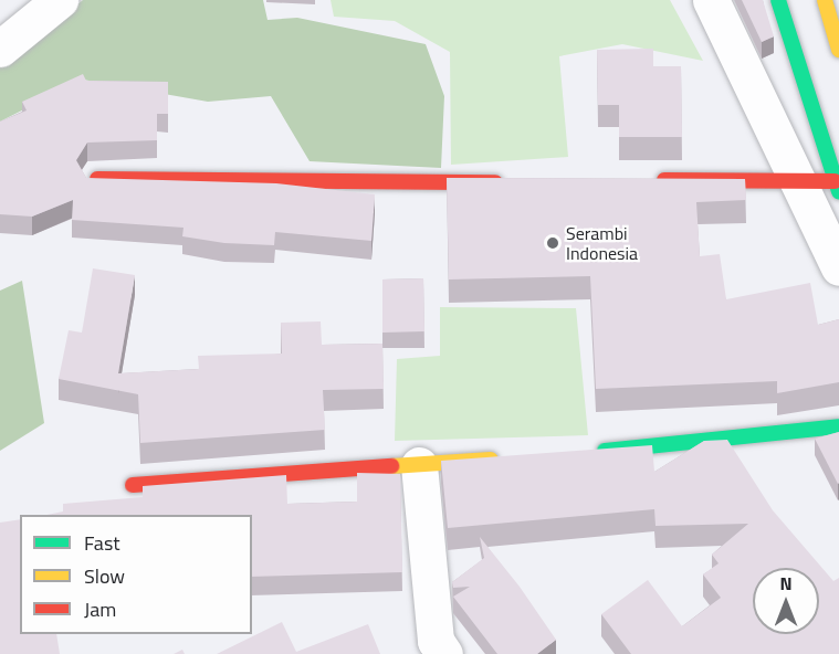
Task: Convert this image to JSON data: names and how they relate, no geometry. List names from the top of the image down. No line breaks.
{"places":["Serambi Indonesia"],"legend":["Fast","Slow","Jam"],"north":"top"}
